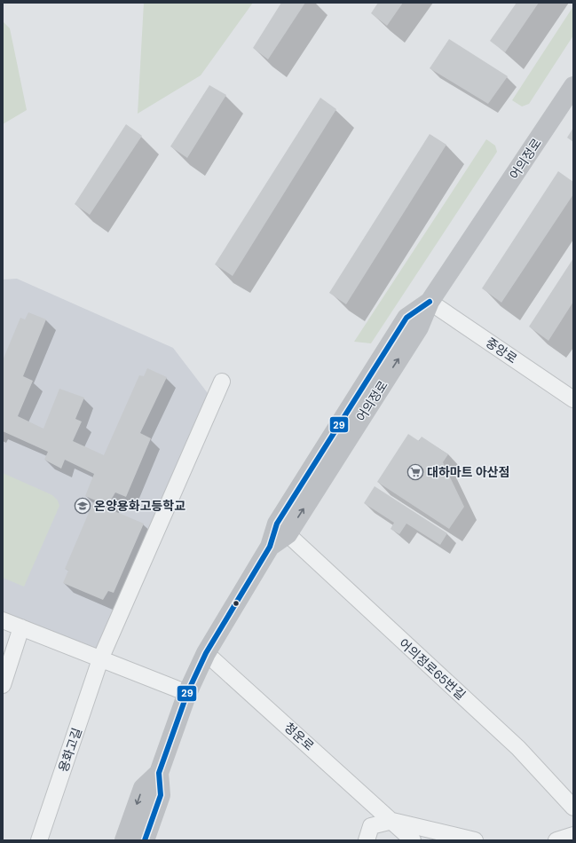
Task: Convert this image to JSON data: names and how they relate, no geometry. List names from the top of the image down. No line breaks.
{"streets":{"main road":["어의정로"],"street":["중앙로","어의정로65번길","청운로","용화고길"]},"crossings":[["어의정로","중앙로"],["어의정로","어의정로65번길"],["어의정로","청운로"]],"places":{"supermarket":["대하마트 아산점"],"school or university":["온양용화고등학교"]},"lines":["transit line 29"]}
